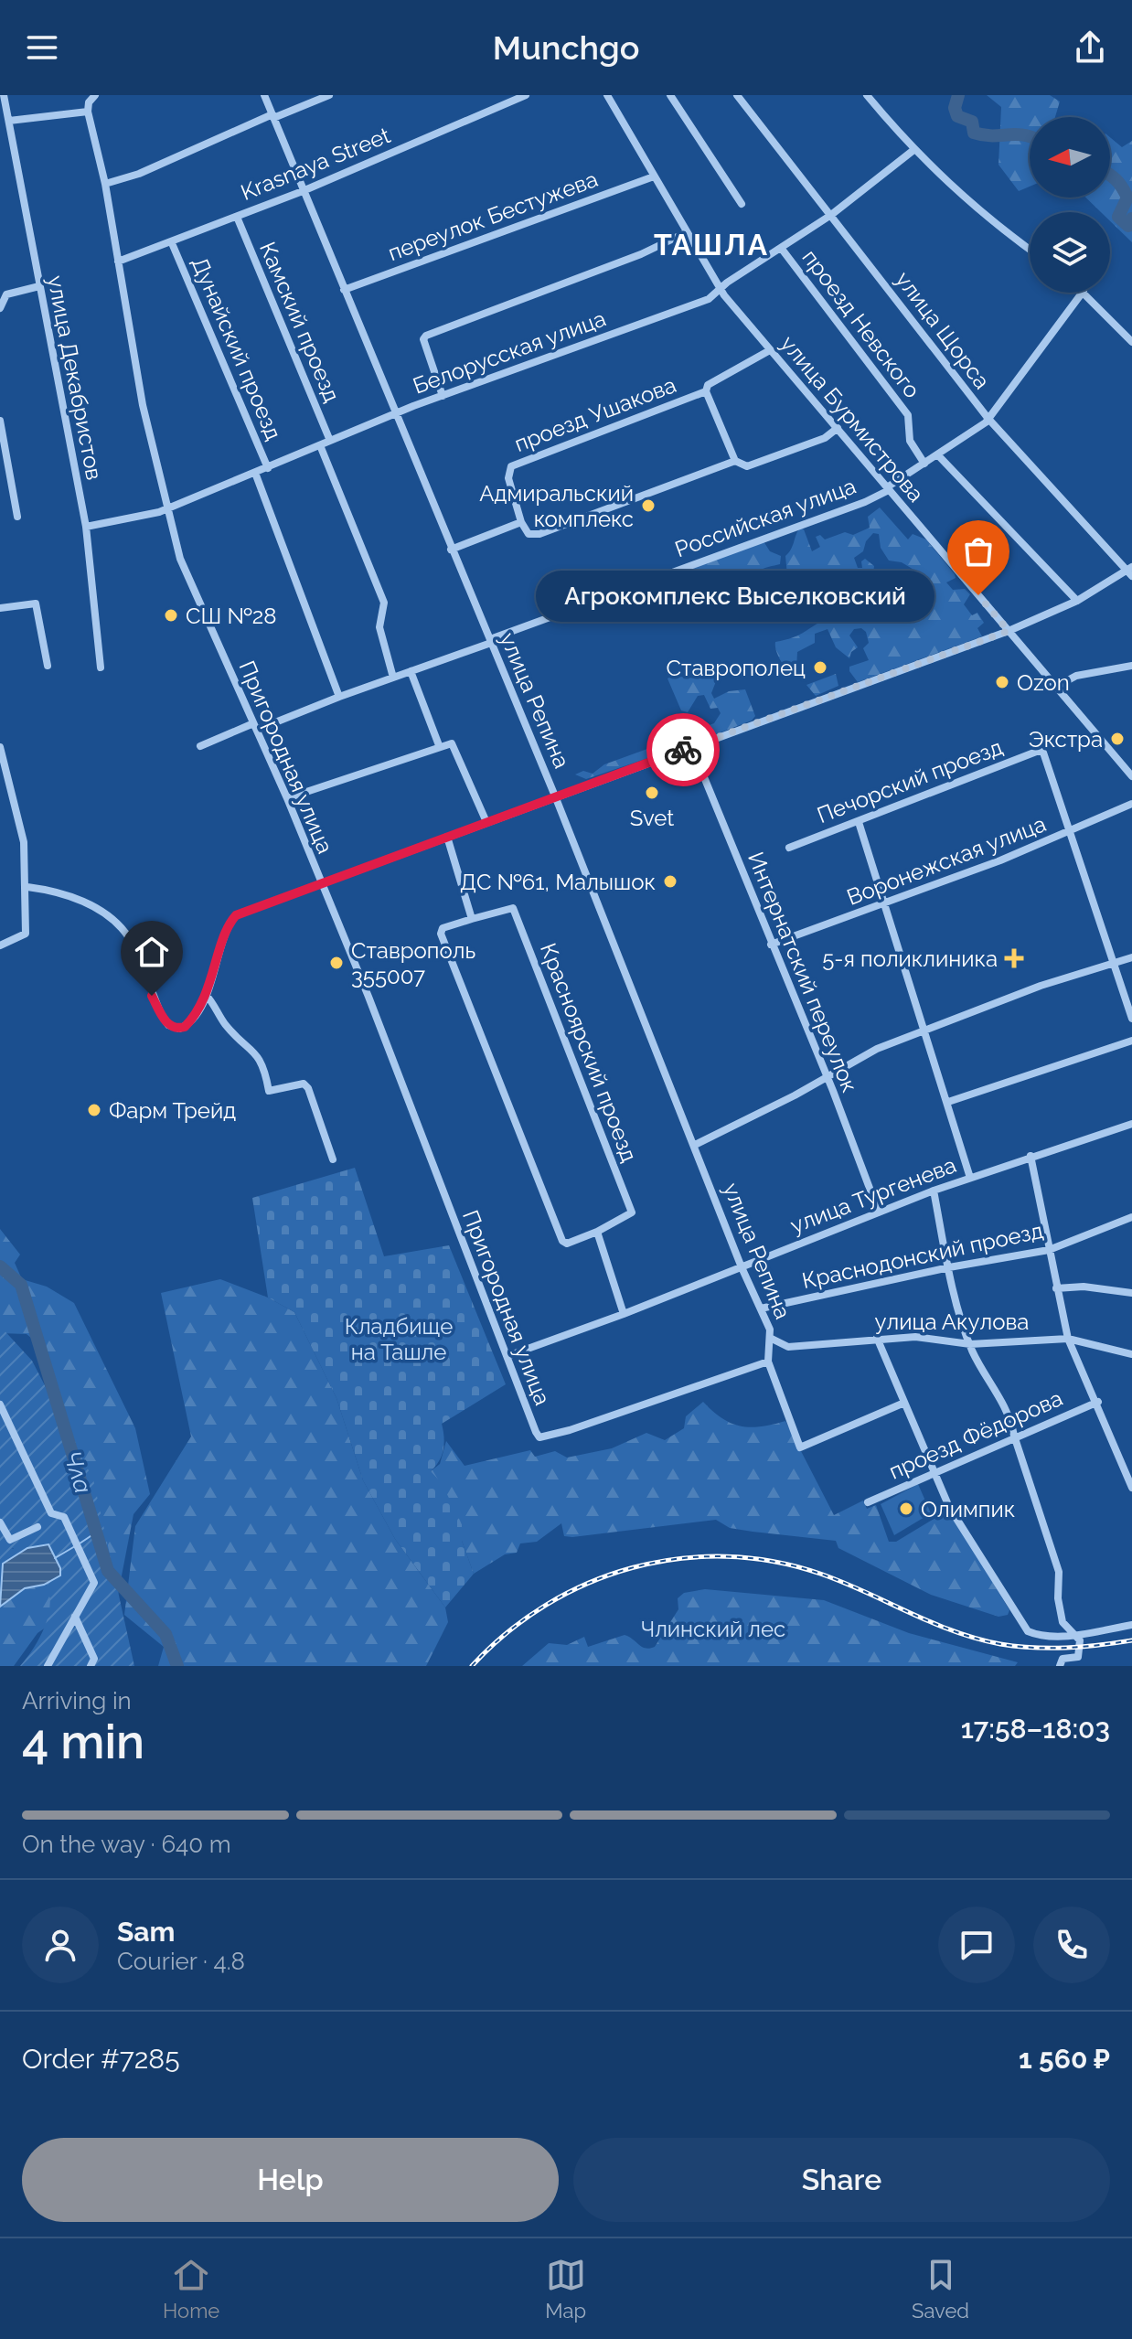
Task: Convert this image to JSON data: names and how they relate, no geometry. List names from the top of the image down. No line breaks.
{"streets":{"street":["Krasnaya Street","переулок Бестужева","Камский проезд","проезд Невского","улица Щорса","Дунайский проезд","Белорусская улица","улица Декабристов","проезд Ушакова","улица Бурмистрова","Российская улица","улица Репина","Пригородная улица","Печорский проезд","Воронежская улица","Интернатский переулок","Красноярский проезд","улица Тургенева","Краснодонский проезд","улица Акулова","проезд Фёдорова"]},"crossings":[["Krasnaya Street","Камский проезд"],["Krasnaya Street","Дунайский проезд"],["Krasnaya Street","улица Репина"],["Krasnaya Street","Пригородная улица"],["переулок Бестужева","улица Бурмистрова"],["переулок Бестужева","улица Репина"],["Камский проезд","Белорусская улица"],["проезд Невского","Белорусская улица"],["проезд Невского","Российская улица"],["улица Щорса","Белорусская улица"],["улица Щорса","Российская улица"],["Дунайский проезд","Белорусская улица"],["Дунайский проезд","Российская улица"],["Белорусская улица","улица Декабристов"],["Белорусская улица","улица Бурмистрова"],["Белорусская улица","улица Репина"],["Белорусская улица","Пригородная улица"],["проезд Ушакова","улица Бурмистрова"],["улица Бурмистрова","Российская улица"],["Российская улица","улица Репина"],["Российская улица","Пригородная улица"],["улица Репина","Пригородная улица"],["улица Репина","улица Тургенева"],["улица Репина","Краснодонский проезд"],["улица Репина","улица Акулова"],["Пригородная улица","улица Тургенева"],["Печорский проезд","Воронежская улица"],["Воронежская улица","Интернатский переулок"],["Интернатский переулок","улица Тургенева"]],"districts":["ТАШЛА"],"water":["Чла"],"parks":["Кладбище на Ташле","Члинский лес"],"places":{"other":["Адмиральский комплекс","Агрокомплекс Выселковский","СШ №28","Ставрополец","Ozon","Экстра","Svet","ДС №61, Малышок","Ставрополь 355007","Фарм Трейд","Олимпик"],"health":["5-я поликлиника"]},"north":"left","page":{"header":"Munchgo","bubble":"Агрокомплекс Выселковский","heading":["4 min","Arriving in","17:58–18:03"],"panel":["Sam","Courier · 4.8","Order #7285","1 560 ₽"],"bar":"On the way · 640 m","buttons":["Help","Share"],"tabs":["Home","Map","Saved"]}}
